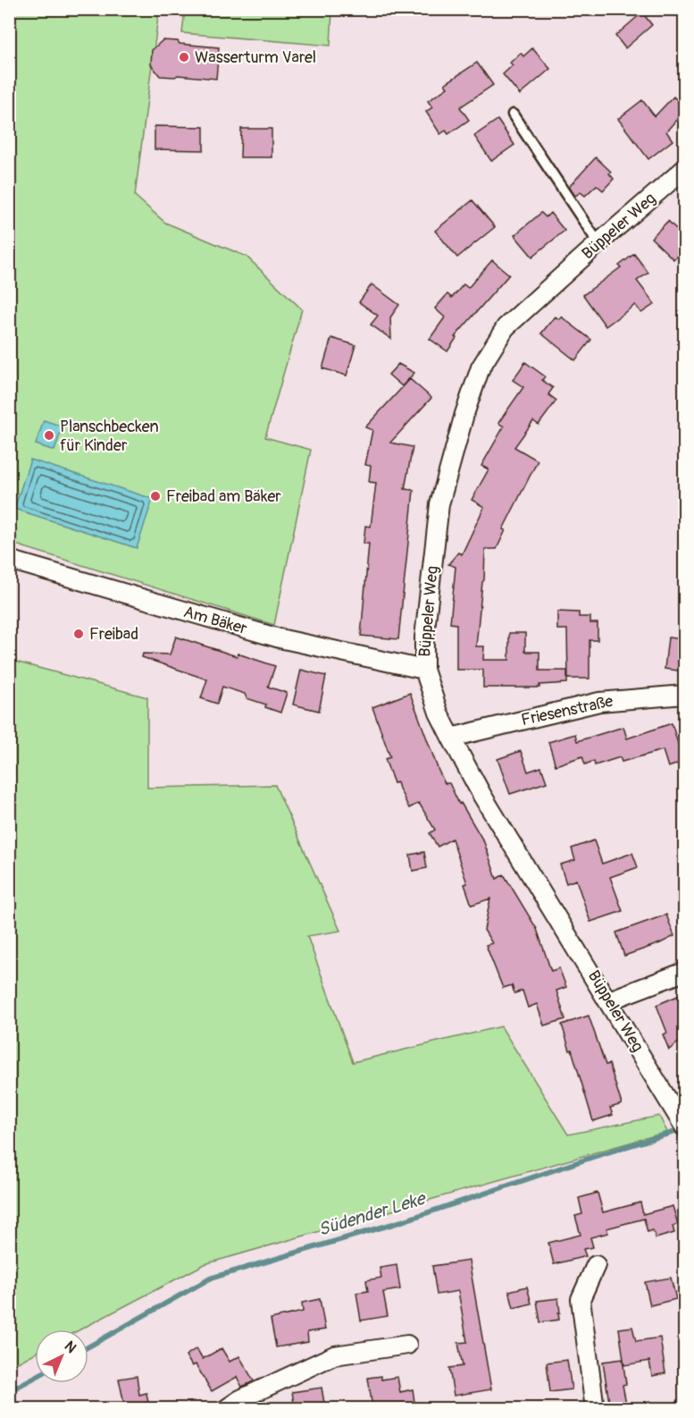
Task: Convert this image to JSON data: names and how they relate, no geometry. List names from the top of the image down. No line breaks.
{"streets":{"street":["Büppeler Weg","Am Bäker","Friesenstraße"]},"crossings":[["Büppeler Weg","Am Bäker"],["Büppeler Weg","Friesenstraße"]],"water":["Südender Leke"],"places":["Wasserturm Varel","Planschbecken für Kinder","Freibad am Bäker","Freibad"],"north":"top right"}
